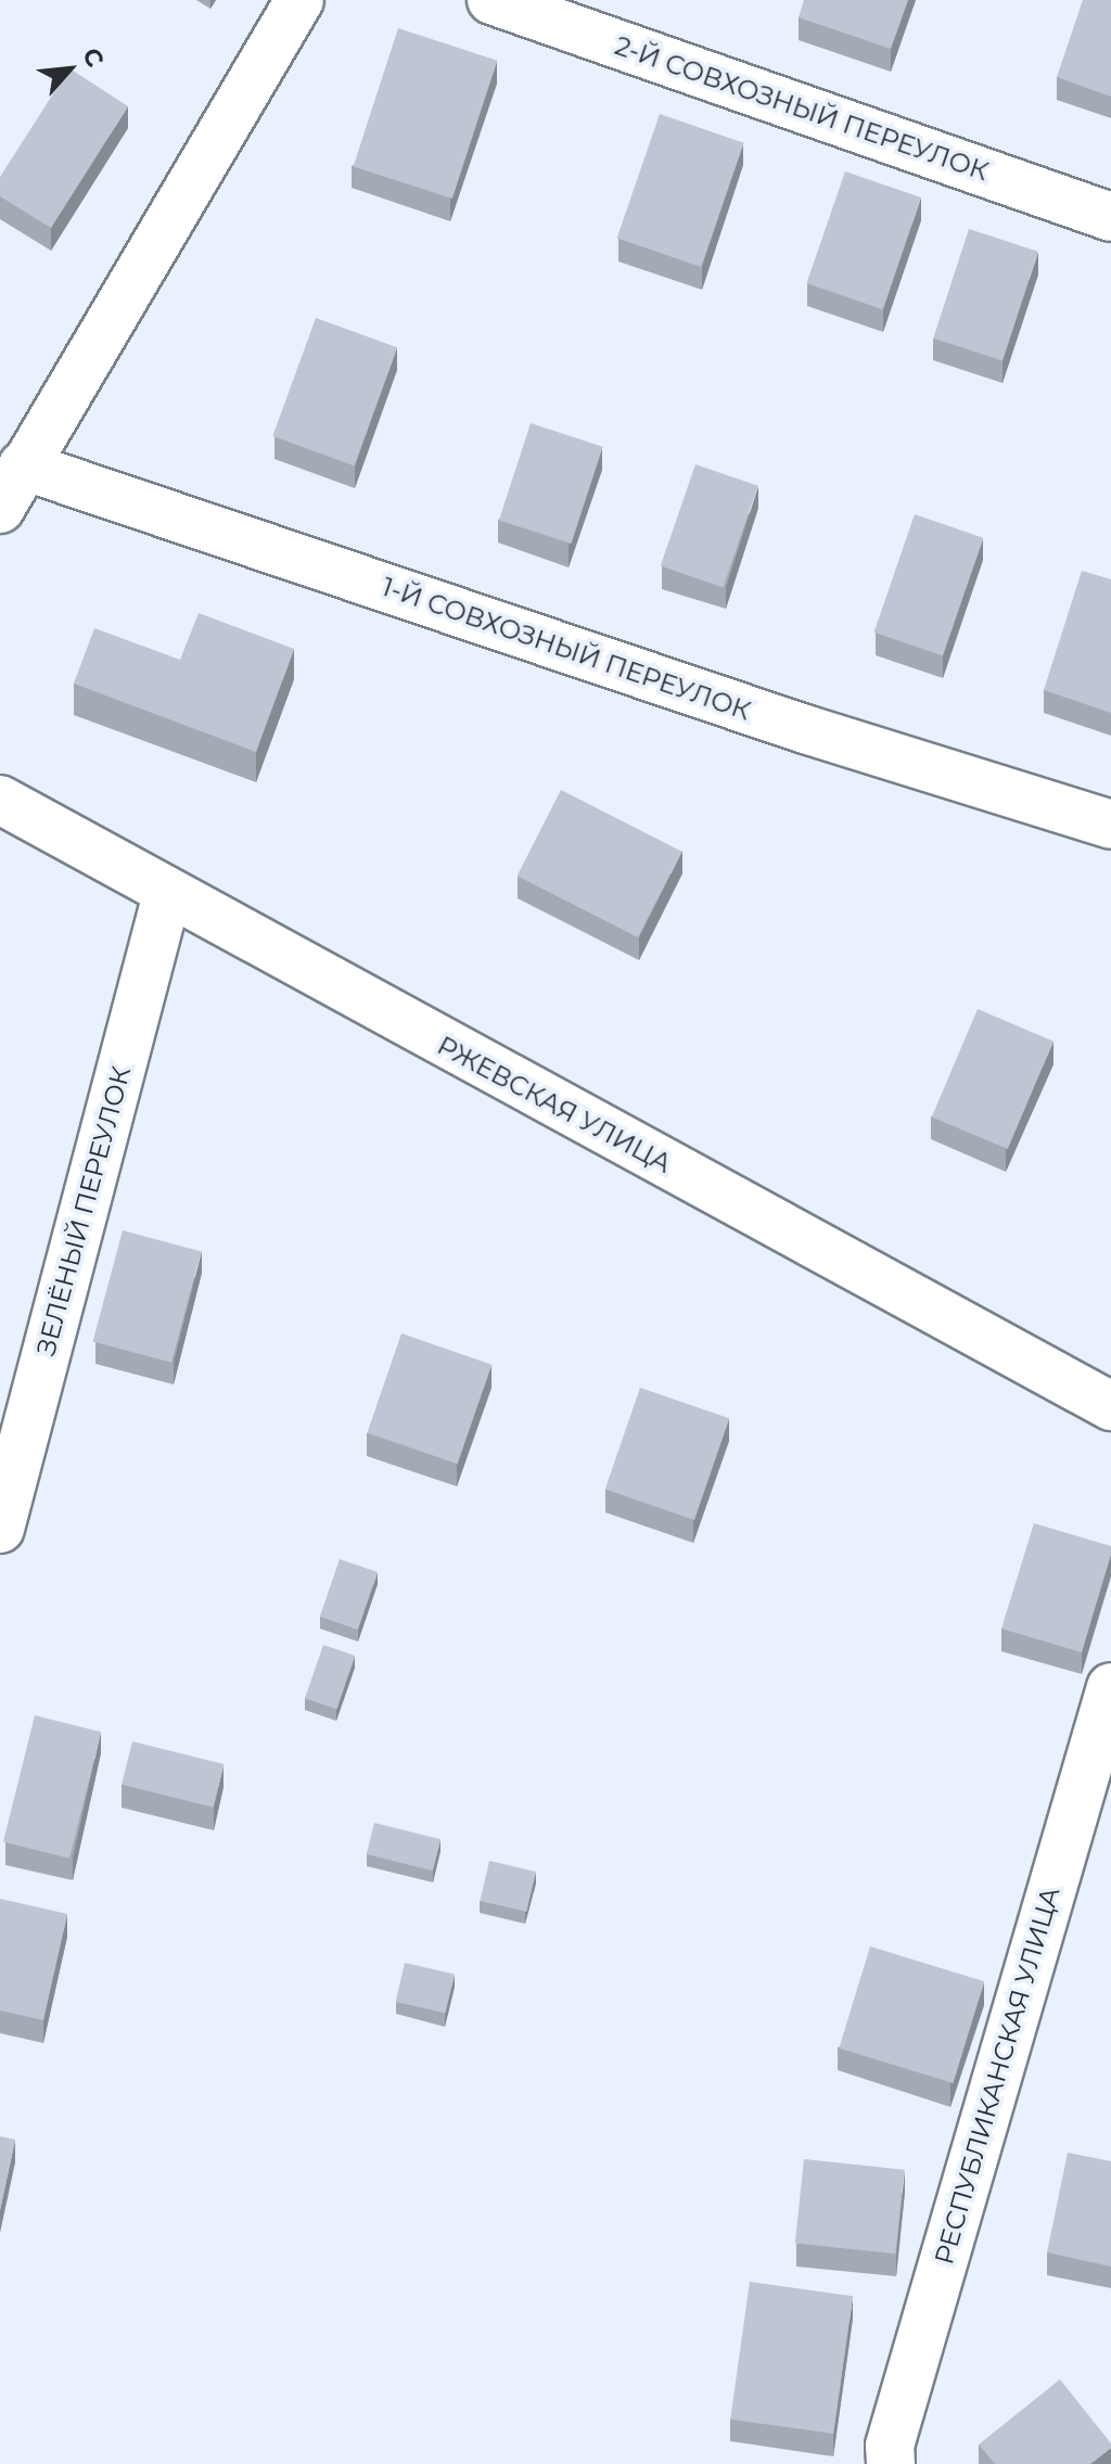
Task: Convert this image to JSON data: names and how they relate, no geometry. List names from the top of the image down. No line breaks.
{"streets":{"street":["2-Й СОВХОЗНЫЙ ПЕРЕУЛОК","1-Й СОВХОЗНЫЙ ПЕРЕУЛОК","РЖЕВСКАЯ УЛИЦА","ЗЕЛЁНЫЙ ПЕРЕУЛОК","РЕСПУБЛИКАНСКАЯ УЛИЦА"]},"crossings":[["РЖЕВСКАЯ УЛИЦА","ЗЕЛЁНЫЙ ПЕРЕУЛОК"]],"north":"top right"}
